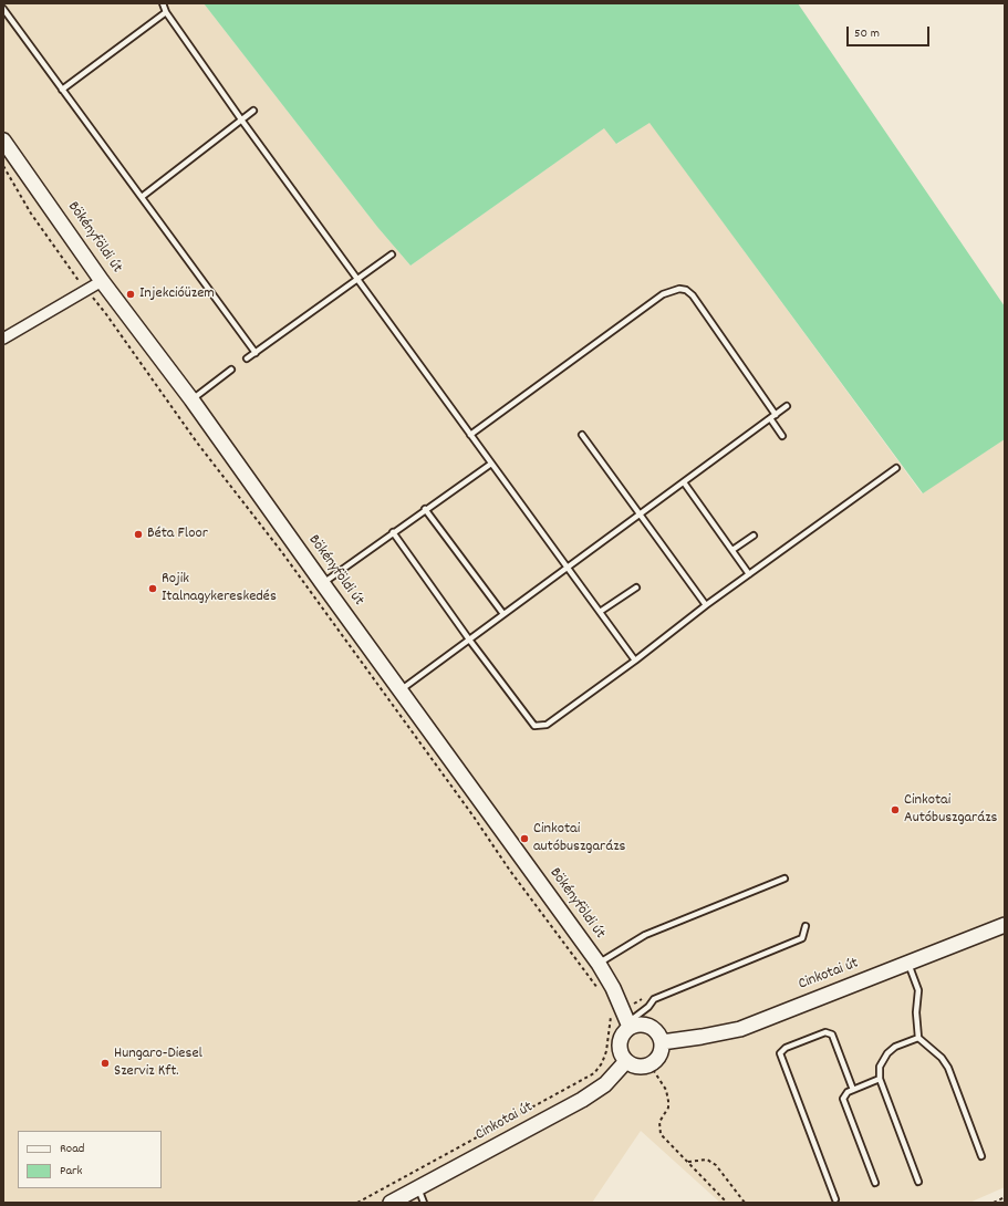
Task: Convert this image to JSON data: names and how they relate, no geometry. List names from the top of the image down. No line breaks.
{"streets":{"street":["Bökényföldi út","Cinkotai út"]},"crossings":[["Bökényföldi út","Cinkotai út"]],"places":["Injekcióüzem","Béta Floor","Rojik Italnagykereskedés","Cinkotai Autóbuszgarázs","Cinkotai autóbuszgarázs","Hungaro-Diesel Szerviz Kft."],"legend":["Road","Park"],"scale_bar":"50 m"}
